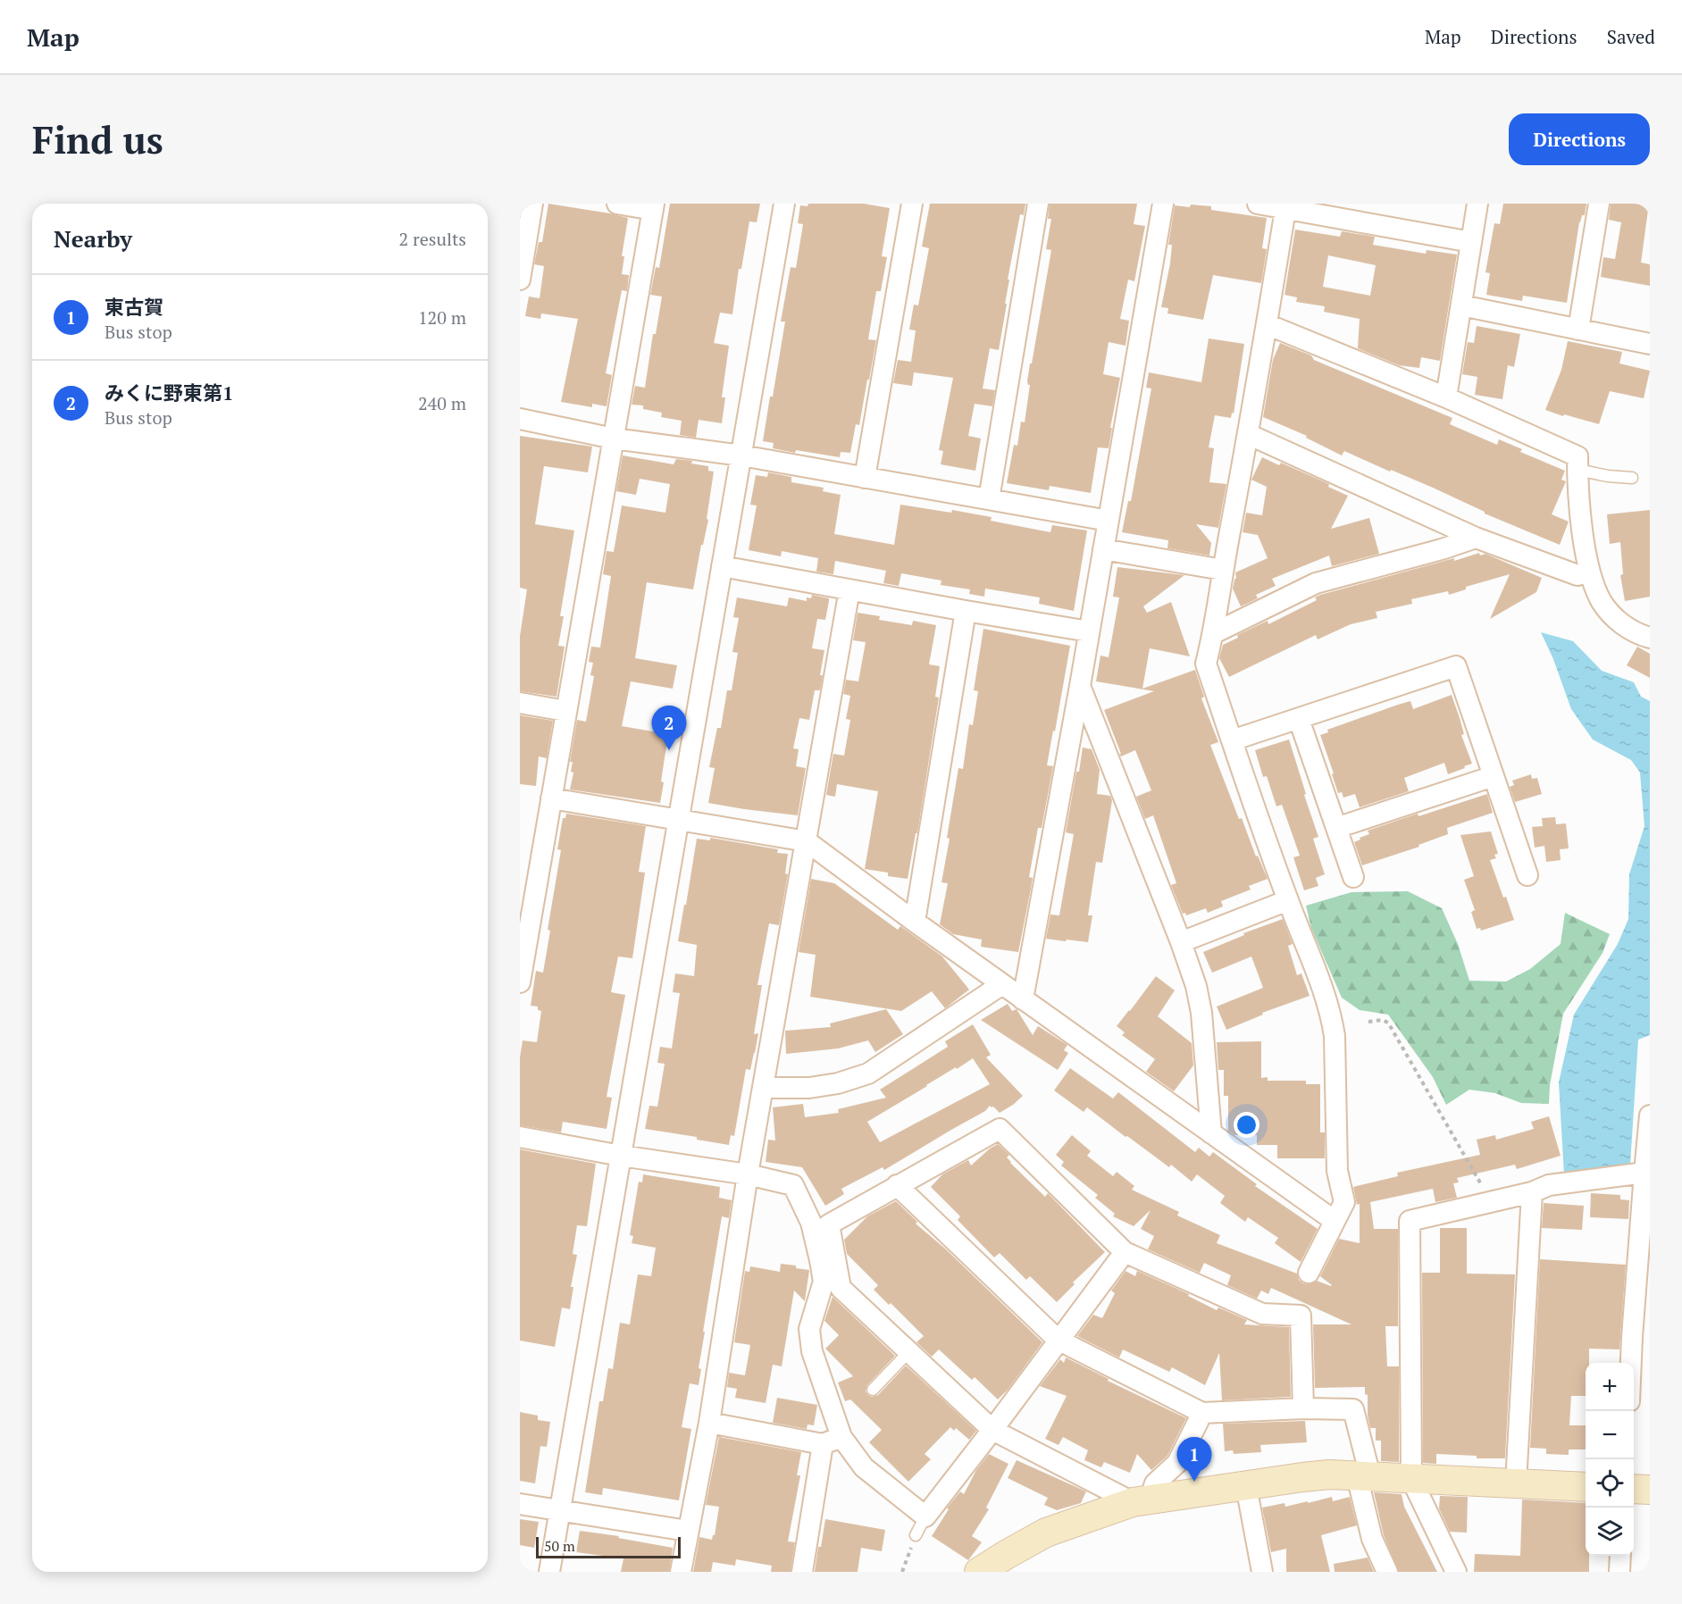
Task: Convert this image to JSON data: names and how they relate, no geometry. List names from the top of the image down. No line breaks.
{"scale_bar":"50 m","page":{"header":"Map","nav":["Map","Directions","Saved"],"buttons":"Directions","title":"Find us","heading":["Nearby","2 results"],"list":[{"mark":"1","name":"東古賀","note":"Bus stop","value":"120 m"},{"mark":"2","name":"みくに野東第1","note":"Bus stop","value":"240 m"}],"pins":["2","1"],"map_buttons":["+","−"],"scale":"50 m"}}
